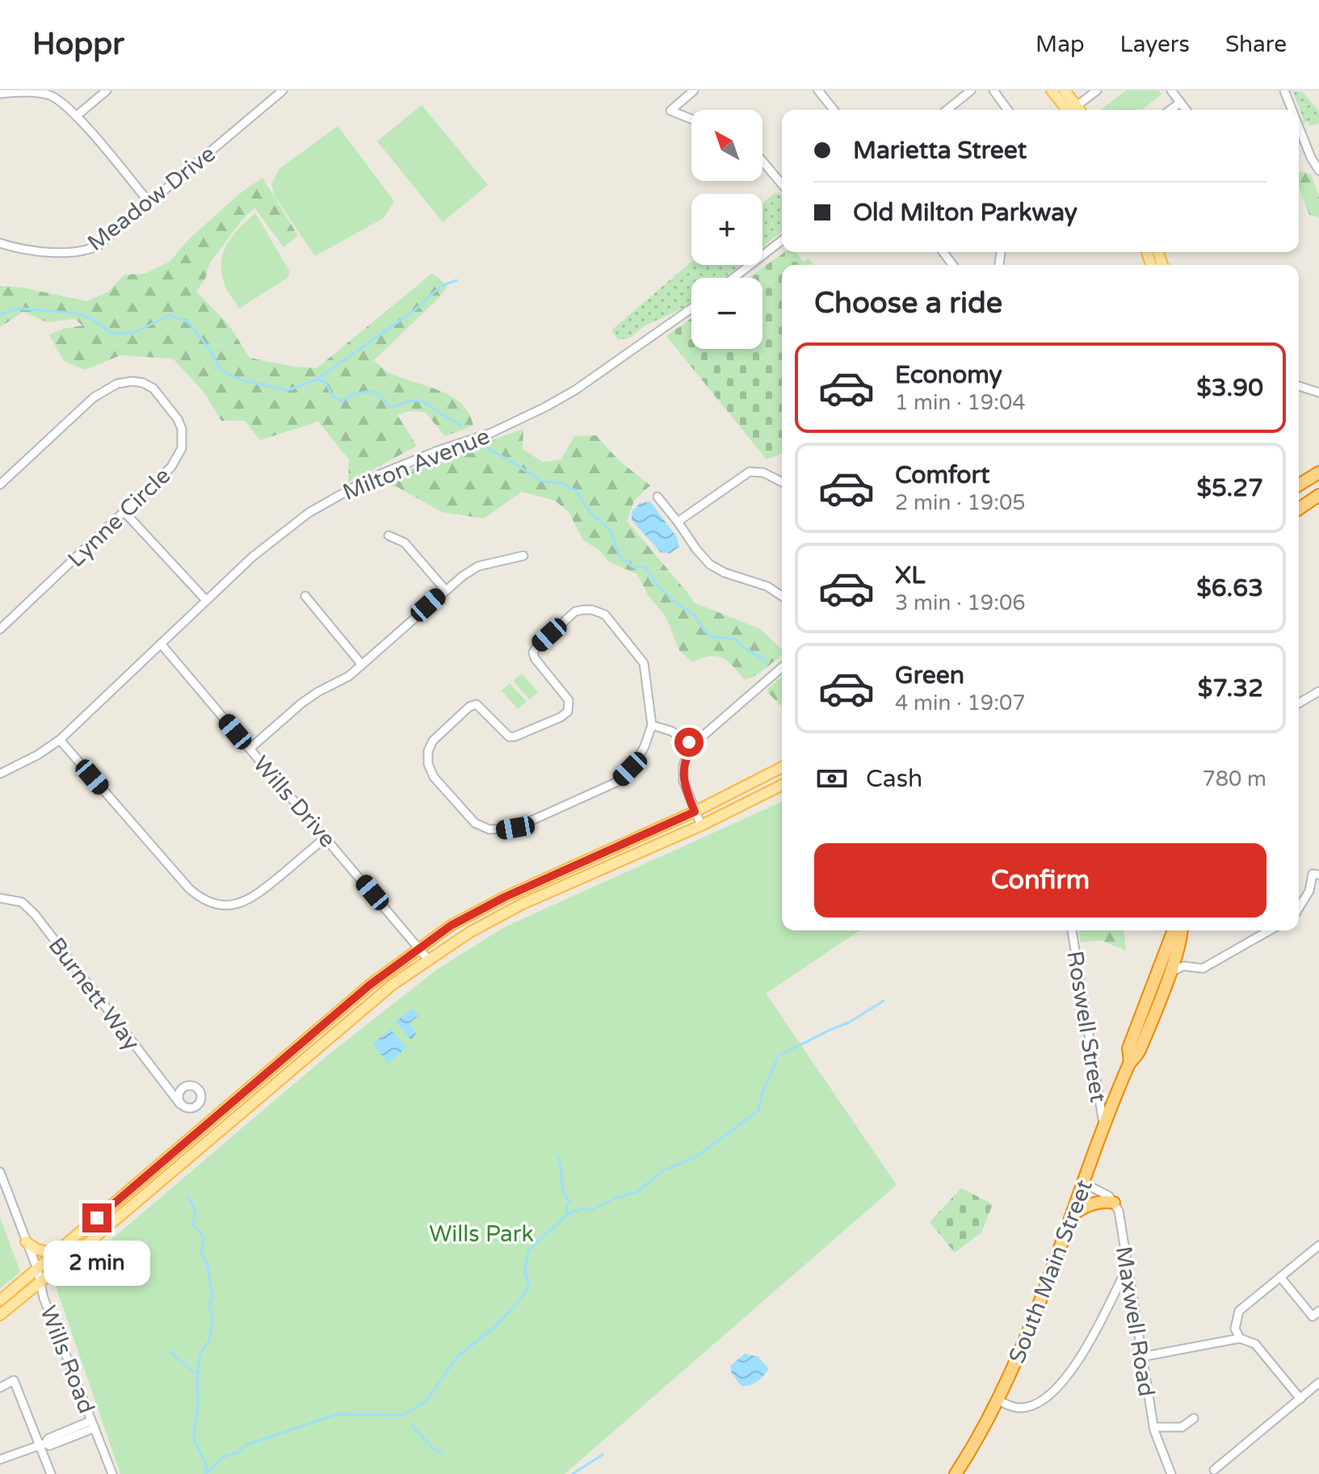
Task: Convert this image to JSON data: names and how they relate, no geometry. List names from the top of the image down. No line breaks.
{"streets":{"highway":["South Main Street"],"street":["Meadow Drive","Milton Avenue","Lynne Circle","Wills Drive","Burnett Way","Roswell Street","Maxwell Road","Wills Road"]},"crossings":[["Milton Avenue","Wills Drive"],["Roswell Street","South Main Street"]],"parks":["Wills Park"],"north":"top left","page":{"header":"Hoppr","nav":["Map","Layers","Share"],"map_buttons":["+","−"],"banner":["Marietta Street","Old Milton Parkway"],"heading":"Choose a ride","list":[{"name":"Economy","note":"1 min · 19:04","value":"$3.90"},{"name":"Comfort","note":"2 min · 19:05","value":"$5.27"},{"name":"XL","note":"3 min · 19:06","value":"$6.63"},{"name":"Green","note":"4 min · 19:07","value":"$7.32"}],"pay":["Cash","780 m"],"buttons":"Confirm","bubble":"2 min"}}
